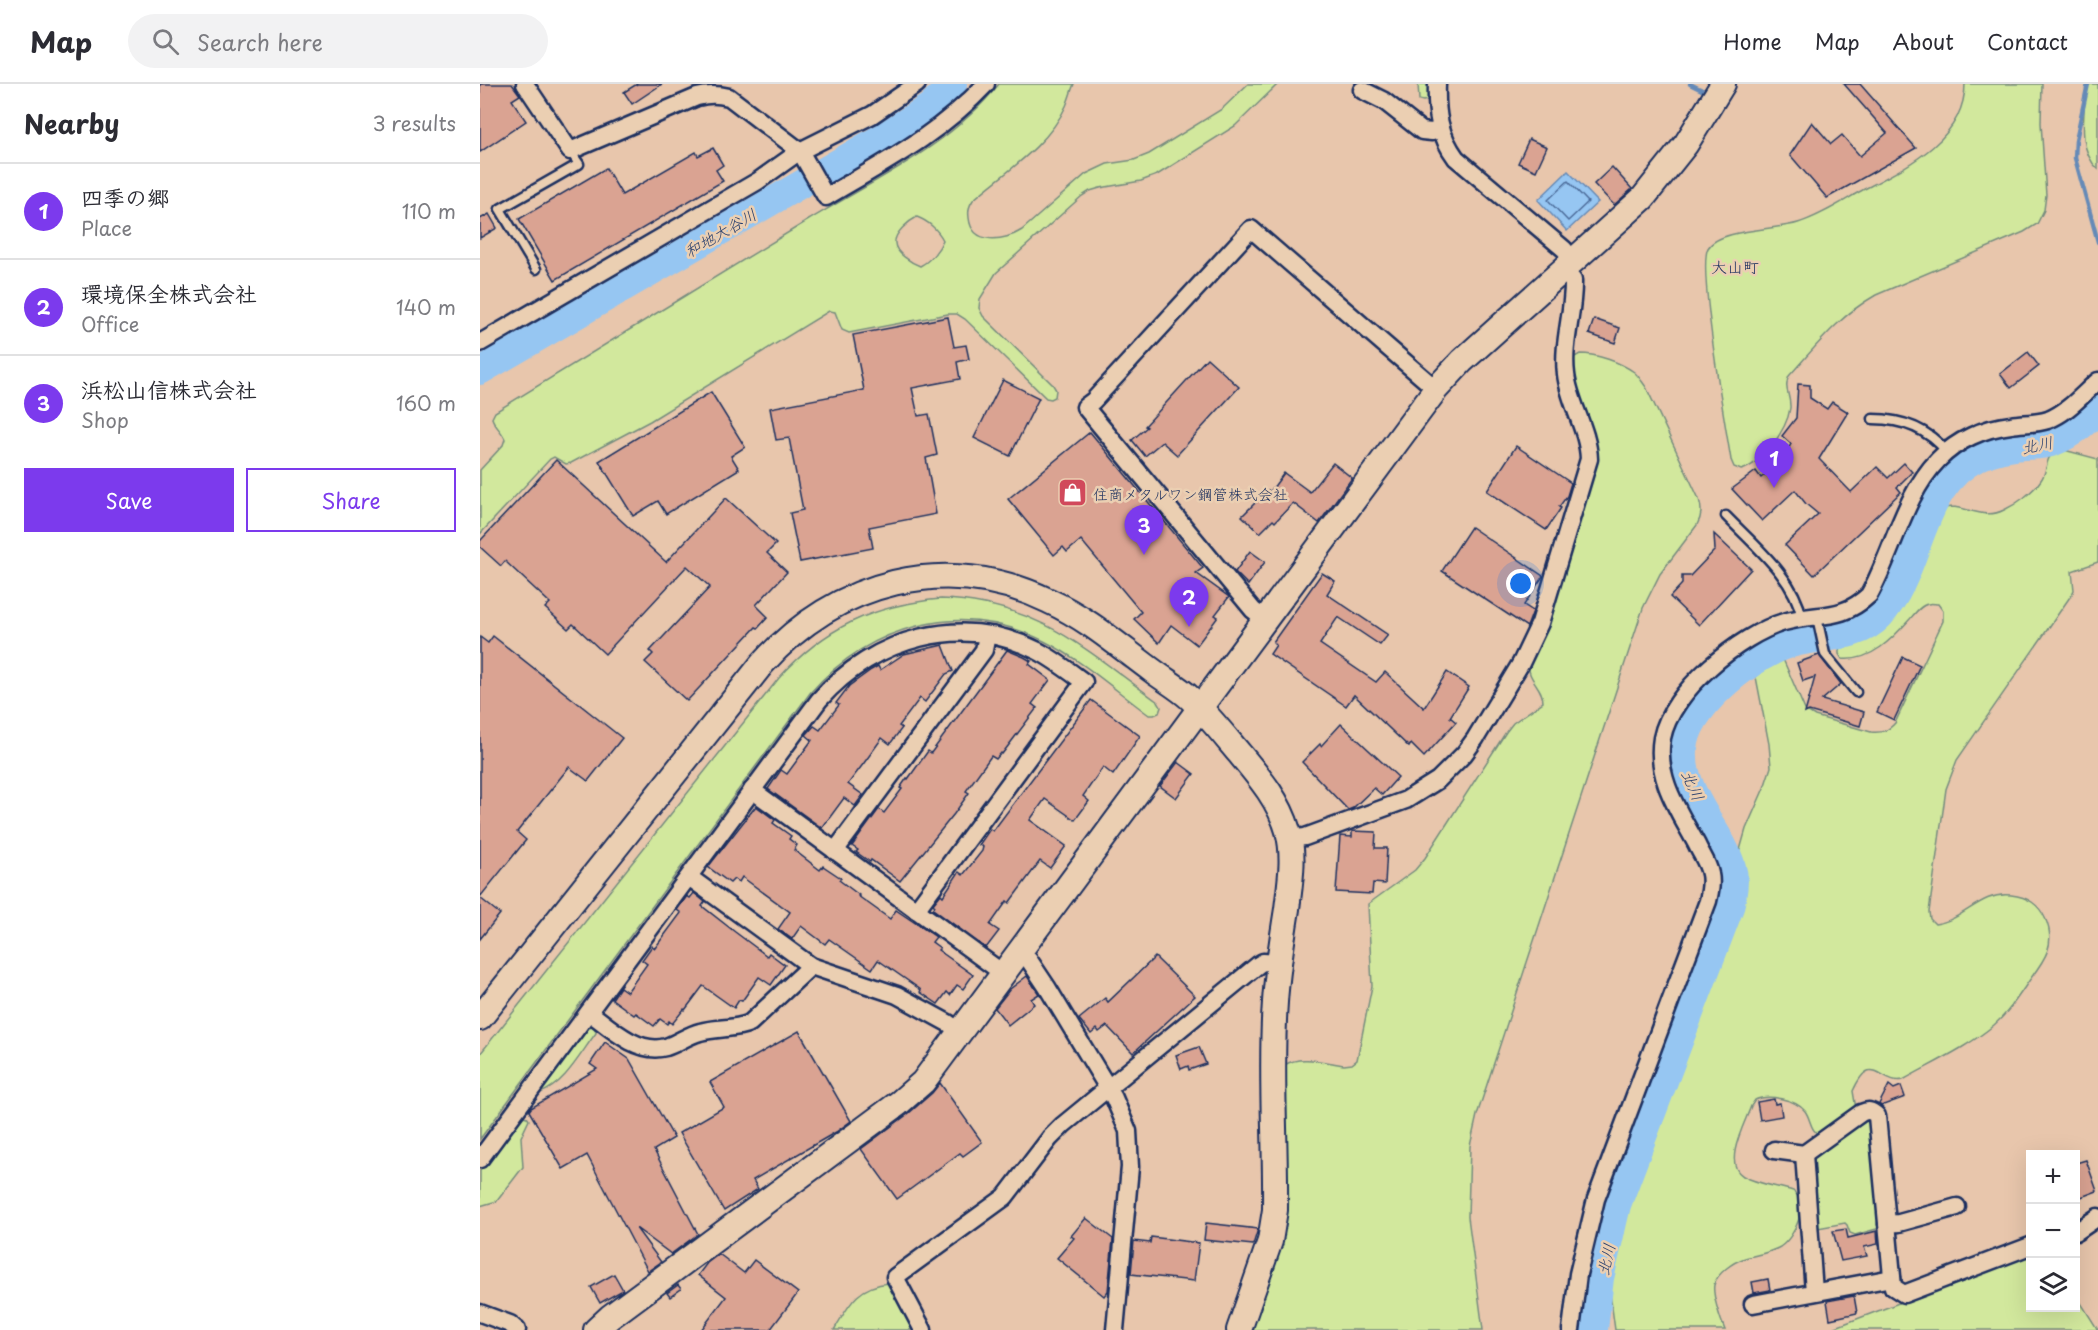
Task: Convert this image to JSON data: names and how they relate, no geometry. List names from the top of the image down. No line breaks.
{"districts":["大山町"],"water":["和地大谷川","北川"],"places":{"shop":["住商メタルワン鋼管株式会社"]},"page":{"header":"Map","search":"Search here","nav":["Home","Map","About","Contact"],"heading":["Nearby","3 results"],"list":[{"mark":"1","name":"四季の郷","note":"Place","value":"110 m"},{"mark":"2","name":"環境保全株式会社","note":"Office","value":"140 m"},{"mark":"3","name":"浜松山信株式会社","note":"Shop","value":"160 m"}],"pins":["1","3","2"],"buttons":["Save","Share"],"map_buttons":["+","−"]}}
